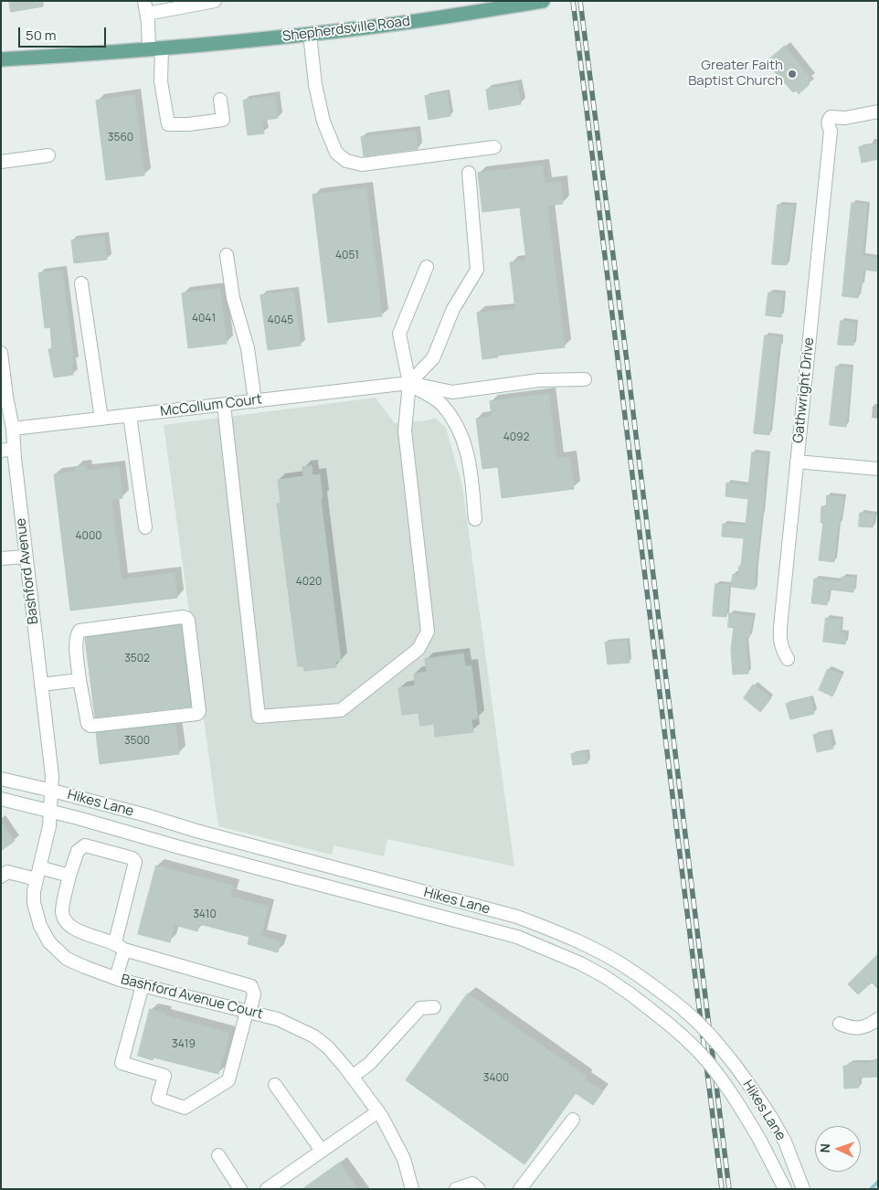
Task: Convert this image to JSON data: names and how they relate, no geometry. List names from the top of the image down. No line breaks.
{"streets":{"main road":["Shepherdsville Road"],"street":["Gathwright Drive","McCollum Court","Bashford Avenue","Hikes Lane","Bashford Avenue Court"]},"crossings":[["McCollum Court","Bashford Avenue"],["Bashford Avenue","Hikes Lane"],["Bashford Avenue","Bashford Avenue Court"],["Hikes Lane","Bashford Avenue Court"]],"places":["Greater Faith Baptist Church"],"house_numbers":["3560","4051","4041","4045","4092","4000","4020","3502","3500","3410","3419","3400"],"scale_bar":"50 m","north":"left"}
